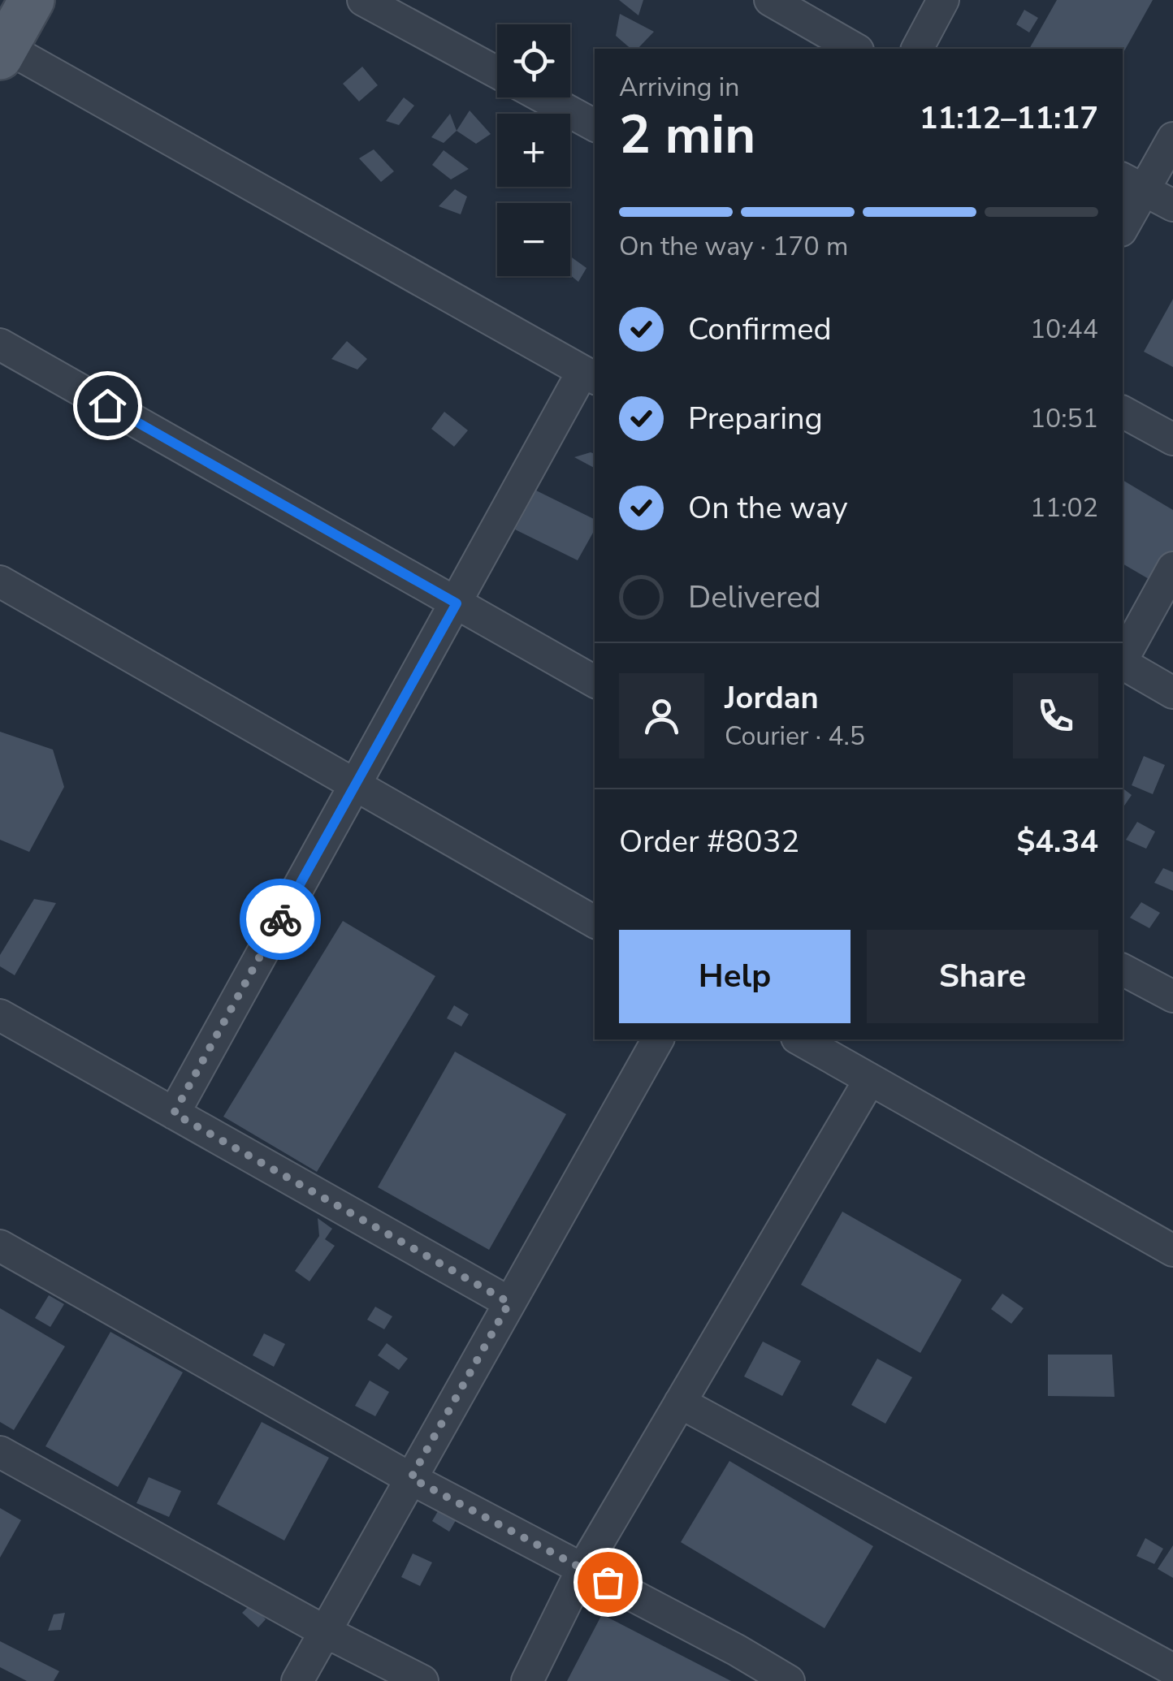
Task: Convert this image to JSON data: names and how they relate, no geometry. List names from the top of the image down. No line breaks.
{"page":{"map_buttons":["+","−"],"heading":["2 min","Arriving in","11:12–11:17"],"panel":["Jordan","Courier · 4.5","Order #8032","$4.34"],"bar":"On the way · 170 m","list":[["Confirmed","10:44"],["Preparing","10:51"],["On the way","11:02"],"Delivered"],"buttons":["Help","Share"]}}
